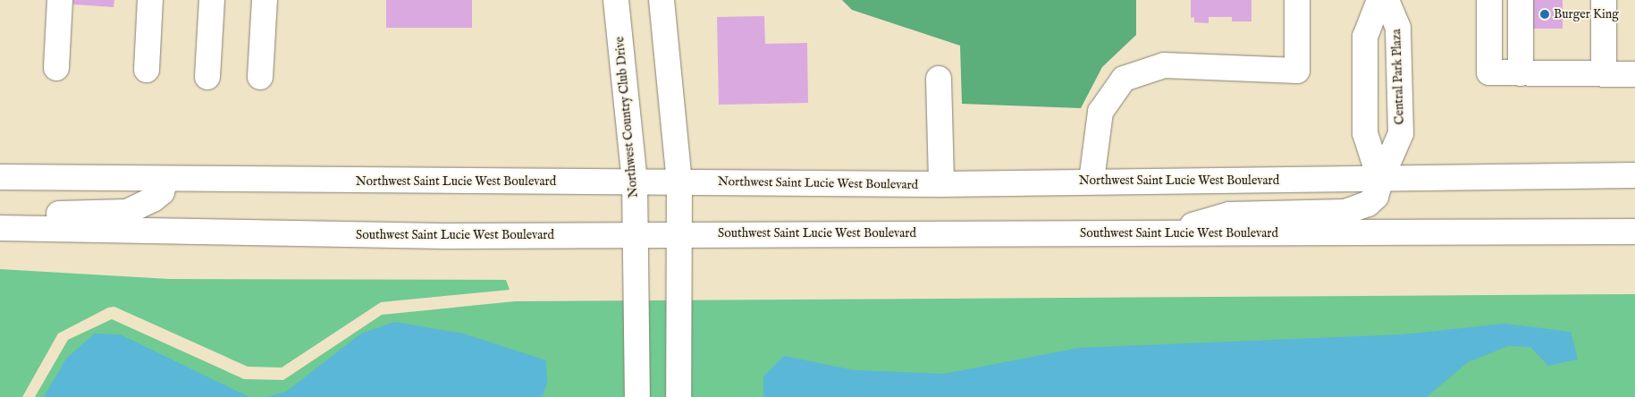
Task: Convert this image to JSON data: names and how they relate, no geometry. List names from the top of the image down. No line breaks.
{"streets":{"main road":["Central Park Plaza","Northwest Country Club Drive","Northwest Saint Lucie West Boulevard","Southwest Saint Lucie West Boulevard"]},"crossings":[["Central Park Plaza","Northwest Saint Lucie West Boulevard"],["Central Park Plaza","Southwest Saint Lucie West Boulevard"],["Northwest Country Club Drive","Northwest Saint Lucie West Boulevard"],["Northwest Country Club Drive","Southwest Saint Lucie West Boulevard"]],"places":["Burger King"]}
